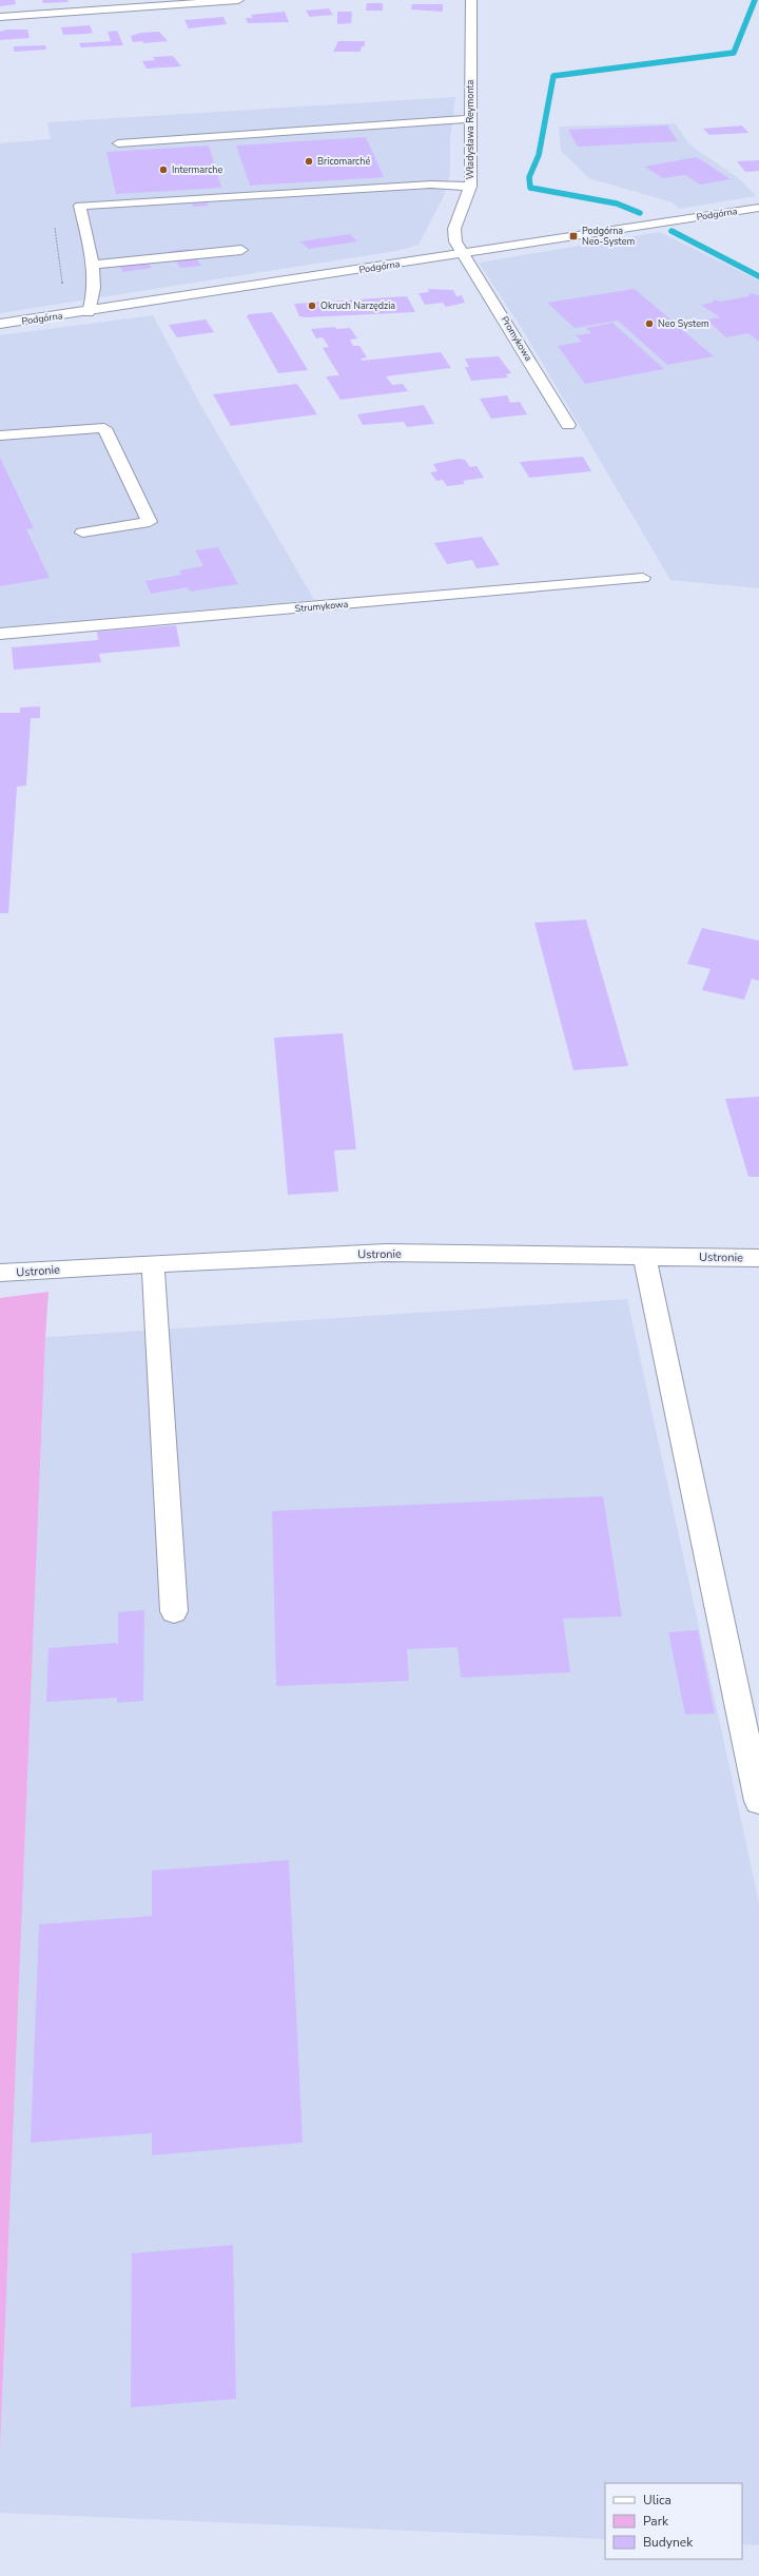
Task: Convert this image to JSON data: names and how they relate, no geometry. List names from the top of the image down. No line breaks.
{"streets":{"street":["Władysława Reymonta","Podgórna","Promykowa","Strumykowa","Ustronie"]},"crossings":[["Władysława Reymonta","Podgórna"],["Władysława Reymonta","Promykowa"],["Podgórna","Promykowa"]],"places":{"other":["Bricomarché","Intermarche","Okruch Narzędzia","Neo System"],"transit":["Podgórna Neo-System"]},"legend":["Ulica","Park","Budynek"]}
